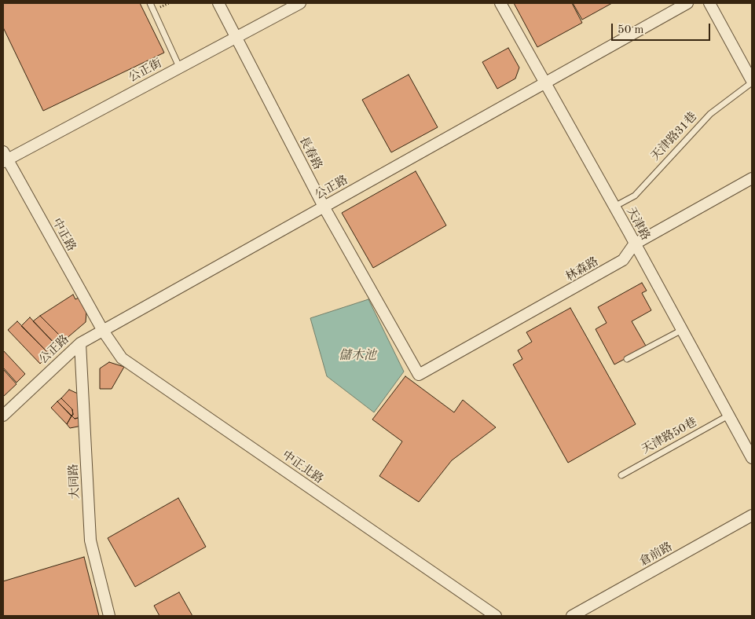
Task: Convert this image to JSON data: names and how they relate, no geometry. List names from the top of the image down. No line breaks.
{"streets":{"street":["公正街","長春路","公正路","天津路","中正路","林森路","中正北路","大同路","倉前路"],"lane":["天津路31巷","天津路50巷"]},"crossings":[["公正街","長春路"],["公正街","中正路"],["天津路31巷","天津路"],["長春路","公正路"],["長春路","林森路"],["公正路","天津路"],["公正路","中正路"],["公正路","中正北路"],["公正路","大同路"],["天津路","林森路"],["天津路","天津路50巷"],["中正路","中正北路"]],"water":["儲木池"],"scale_bar":"50 m"}
